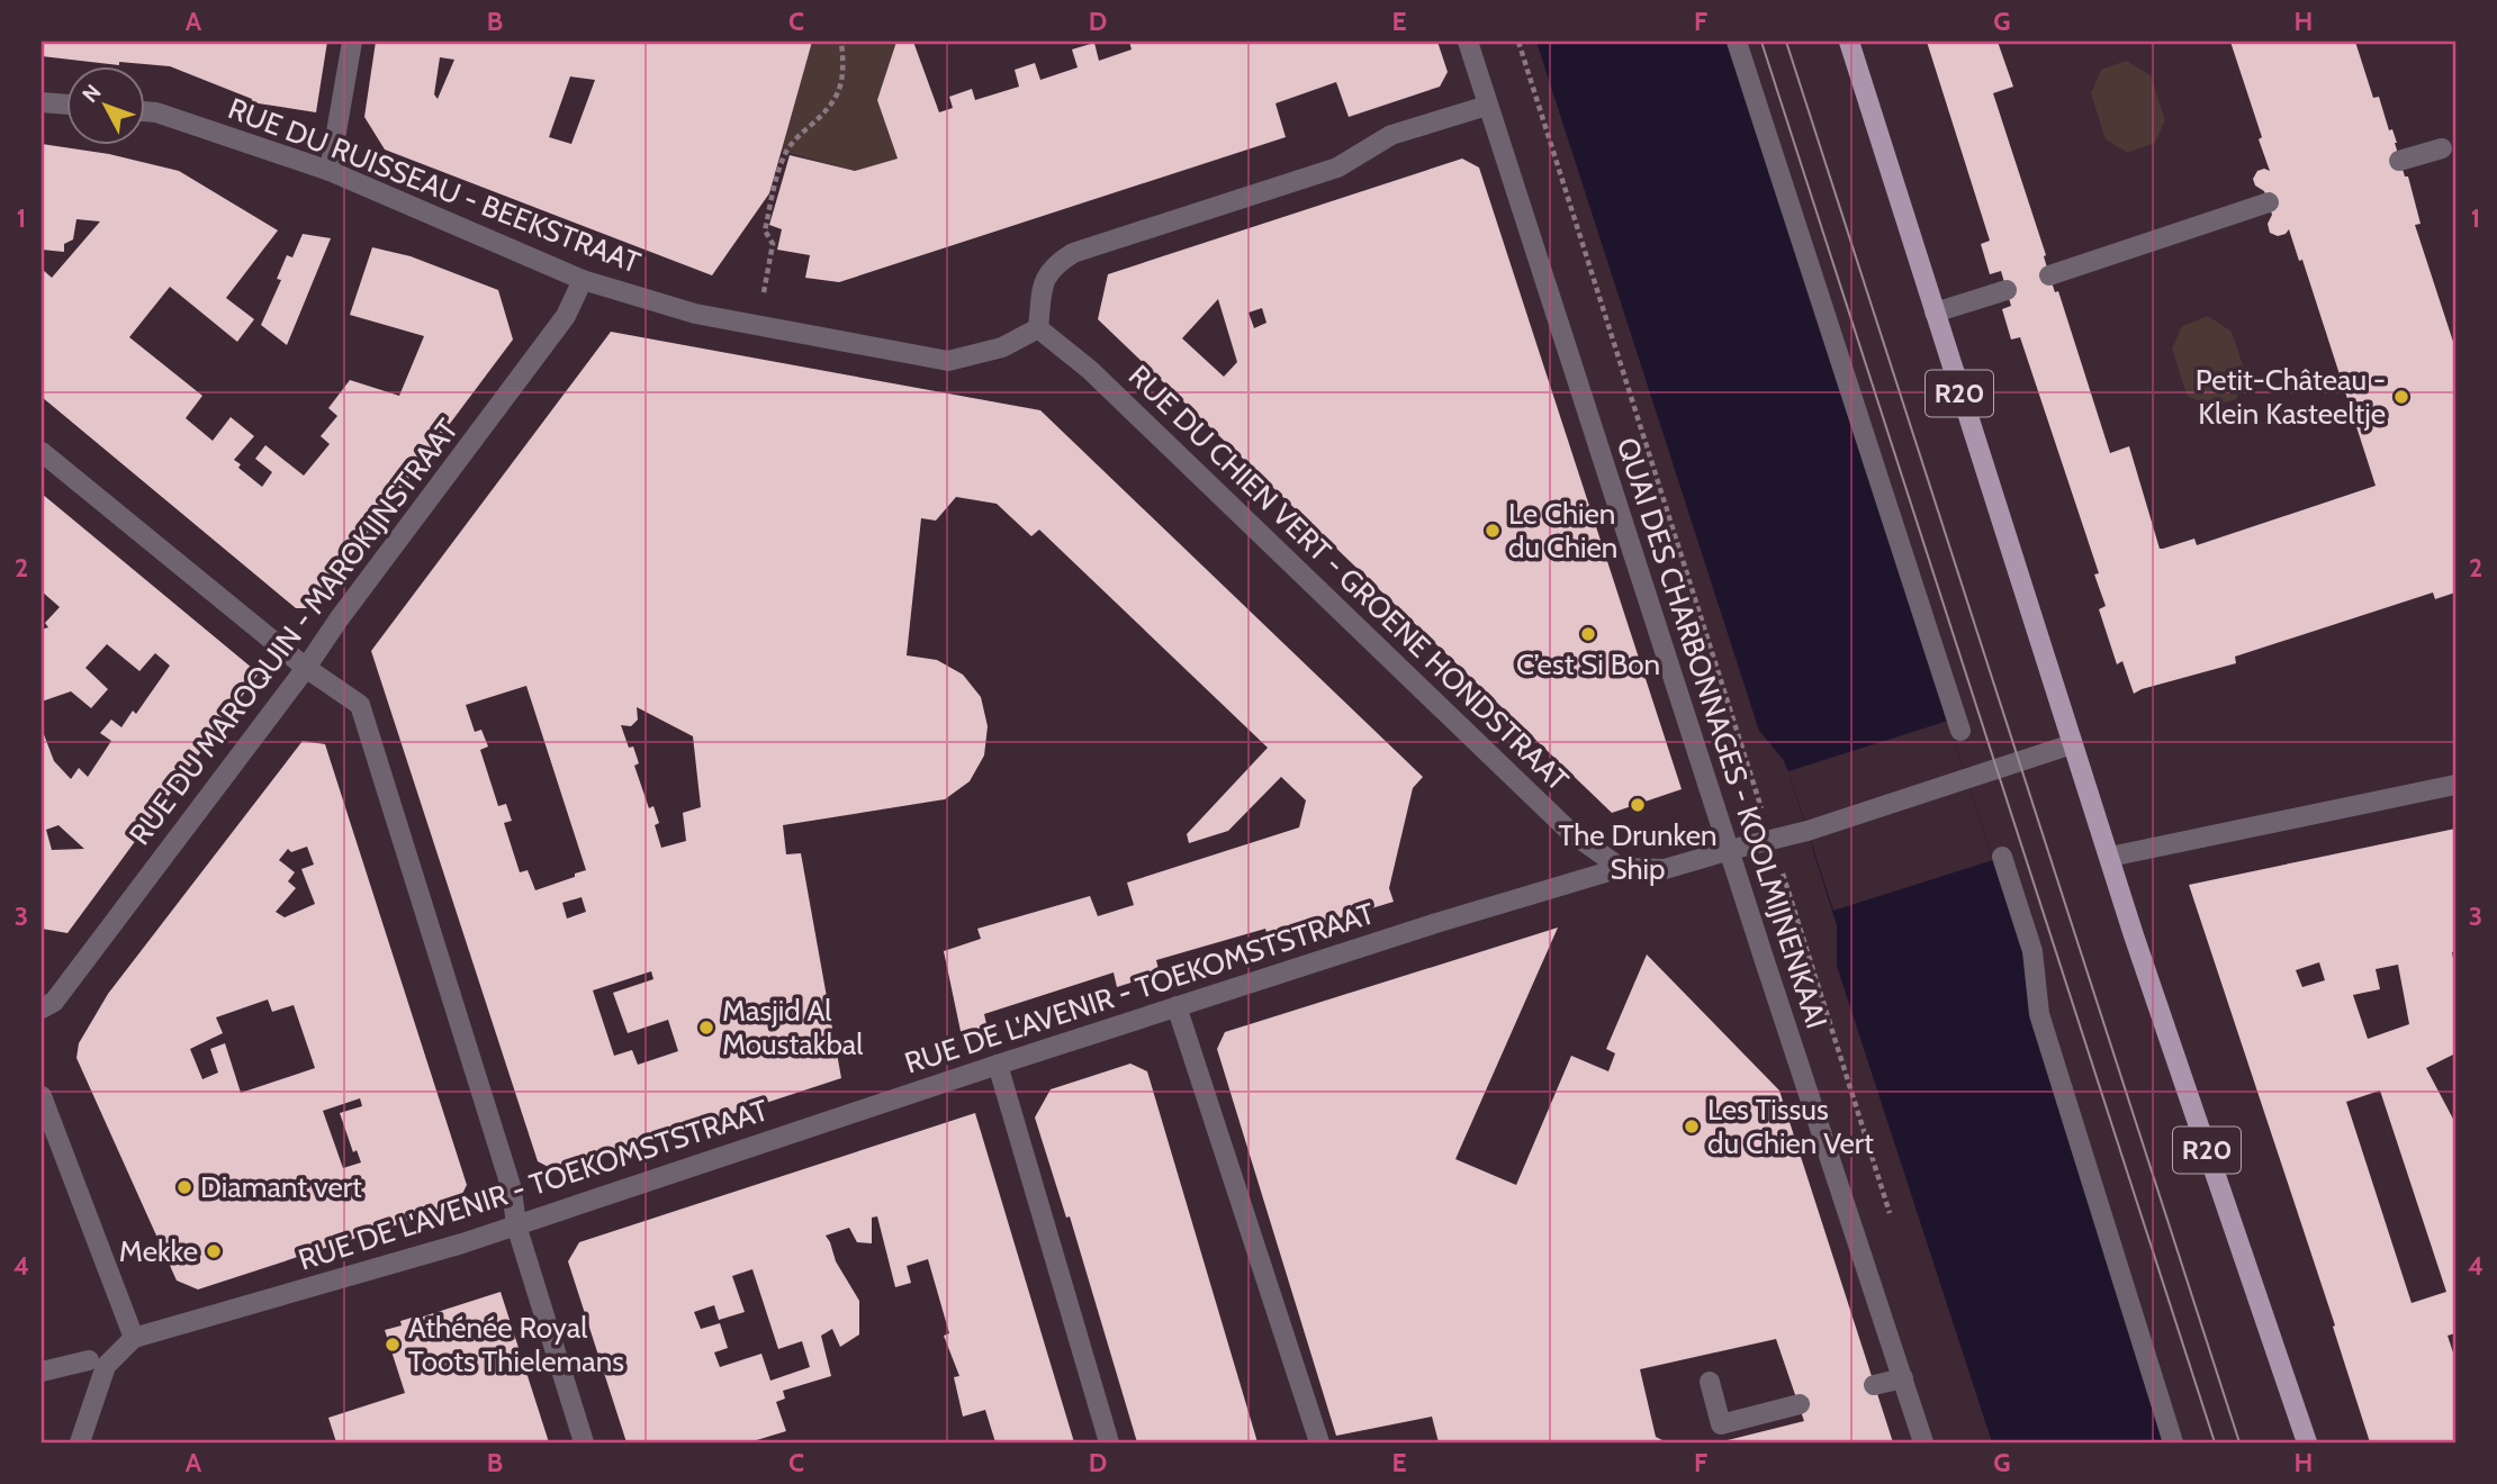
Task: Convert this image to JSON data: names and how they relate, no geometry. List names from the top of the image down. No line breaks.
{"streets":{"main road":["R20"],"street":["RUE DU RUISSEAU - BEEKSTRAAT","RUE DU CHIEN VERT - GROENE HONDSTRAAT","RUE DU MAROQUIN - MAROKIJNSTRAAT","QUAI DES CHARBONNAGES - KOOLMIJNENKAAI","RUE DE L'AVENIR - TOEKOMSTSTRAAT"]},"crossings":[["RUE DU RUISSEAU - BEEKSTRAAT","RUE DU CHIEN VERT - GROENE HONDSTRAAT"],["RUE DU RUISSEAU - BEEKSTRAAT","RUE DU MAROQUIN - MAROKIJNSTRAAT"],["R20","RUE DE L'AVENIR - TOEKOMSTSTRAAT"],["RUE DU CHIEN VERT - GROENE HONDSTRAAT","RUE DE L'AVENIR - TOEKOMSTSTRAAT"],["QUAI DES CHARBONNAGES - KOOLMIJNENKAAI","RUE DE L'AVENIR - TOEKOMSTSTRAAT"]],"places":["Petit-Château - Klein Kasteeltje","Le Chien du Chien","C’est Si Bon","The Drunken Ship","Masjid Al Moustakbal","Les Tissus du Chien Vert","Diamant vert","Mekke","Athénée Royal Toots Thielemans"],"north":"top left","grid":{"columns":["A","B","C","D","E","F","G","H"],"rows":["1","2","3","4"]}}
